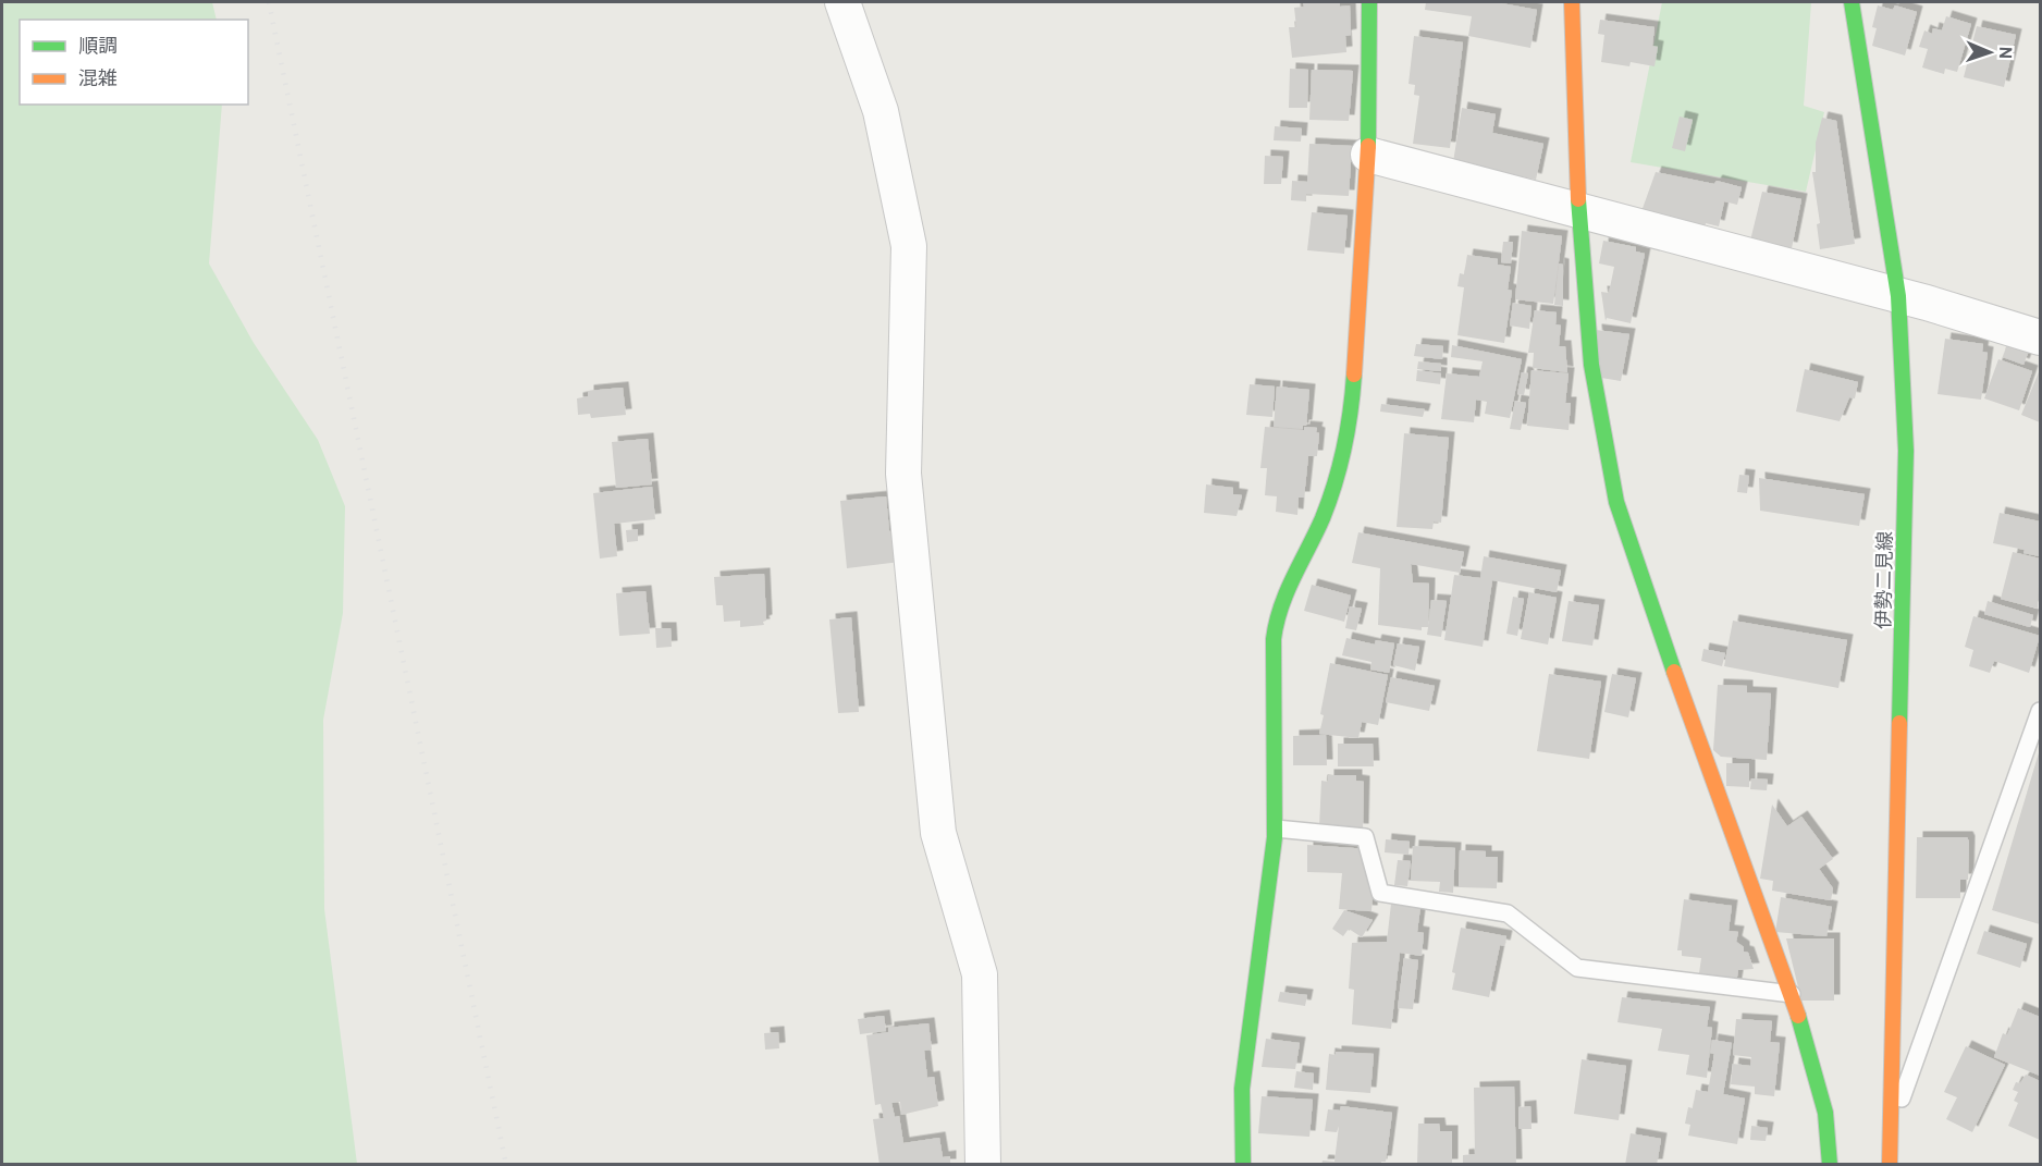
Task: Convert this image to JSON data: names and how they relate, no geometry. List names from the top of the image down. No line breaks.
{"streets":{"street":["伊勢二見線"]},"legend":["順調","混雑"],"north":"right"}
